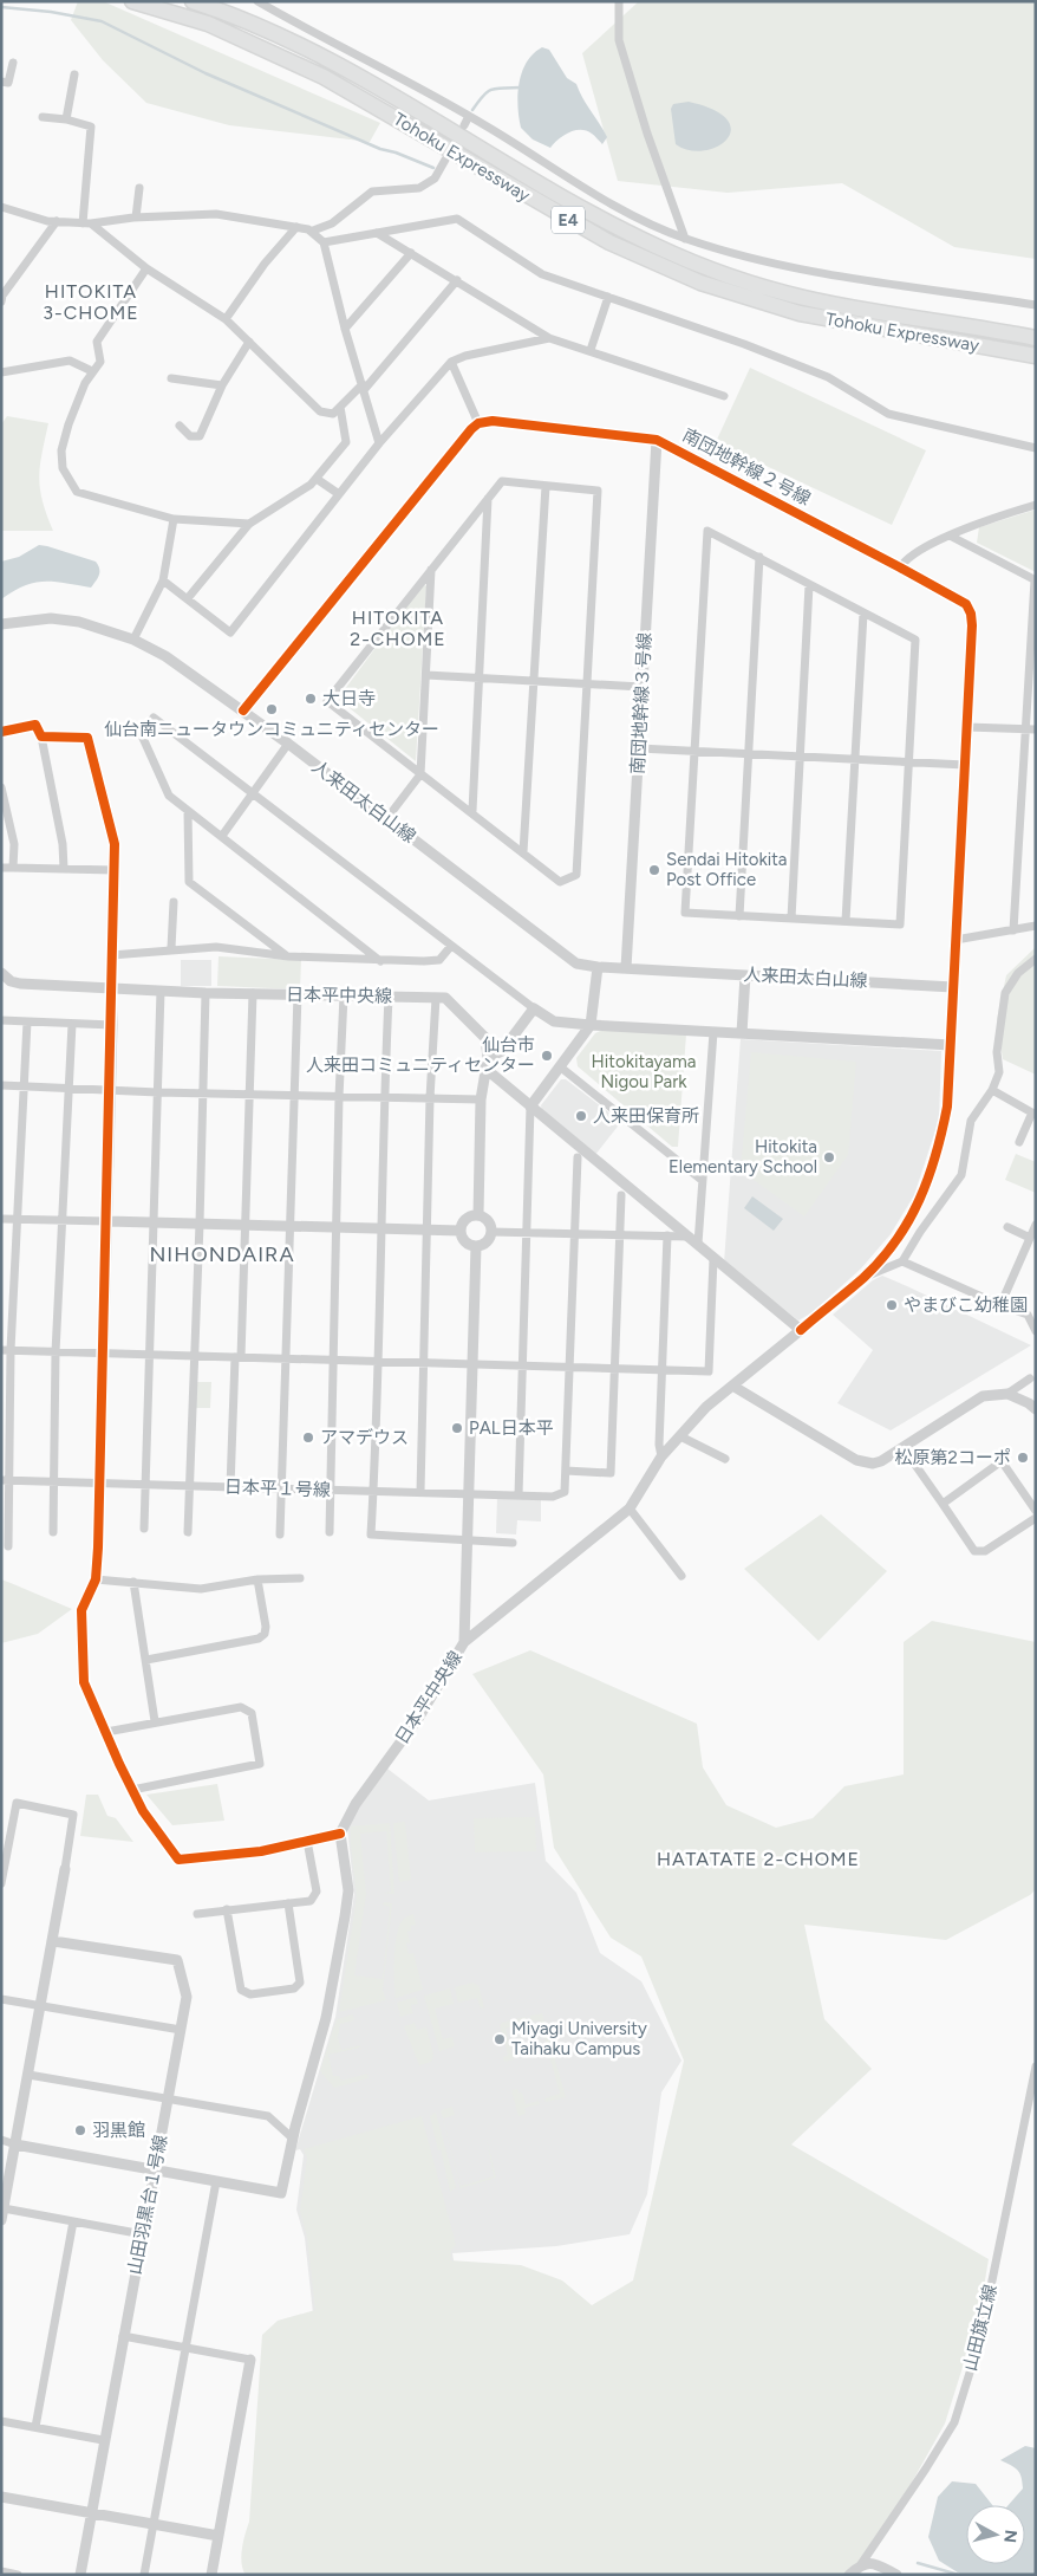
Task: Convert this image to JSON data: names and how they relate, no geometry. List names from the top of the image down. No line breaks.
{"streets":{"highway":["Tohoku Expressway","E4"],"street":["南団地幹線２号線","南団地幹線３号線","人来田太白山線","日本平中央線","日本平１号線","山田羽黒台１号線","山田旗立線"]},"crossings":[["南団地幹線２号線","南団地幹線３号線"],["南団地幹線２号線","人来田太白山線"],["南団地幹線３号線","人来田太白山線"],["日本平中央線","日本平１号線"]],"districts":["HITOKITA 3-CHOME","HITOKITA 2-CHOME","NIHONDAIRA","HATATATE 2-CHOME"],"parks":["Hitokitayama Nigou Park"],"places":["大日寺","仙台南ニュータウンコミュニティセンター","Sendai Hitokita Post Office","仙台市 人来田コミュニティセンター","人来田保育所","Hitokita Elementary School","やまびこ幼稚園","PAL日本平","アマデウス","松原第2コーポ","Miyagi University Taihaku Campus","羽黒館"],"north":"right"}
